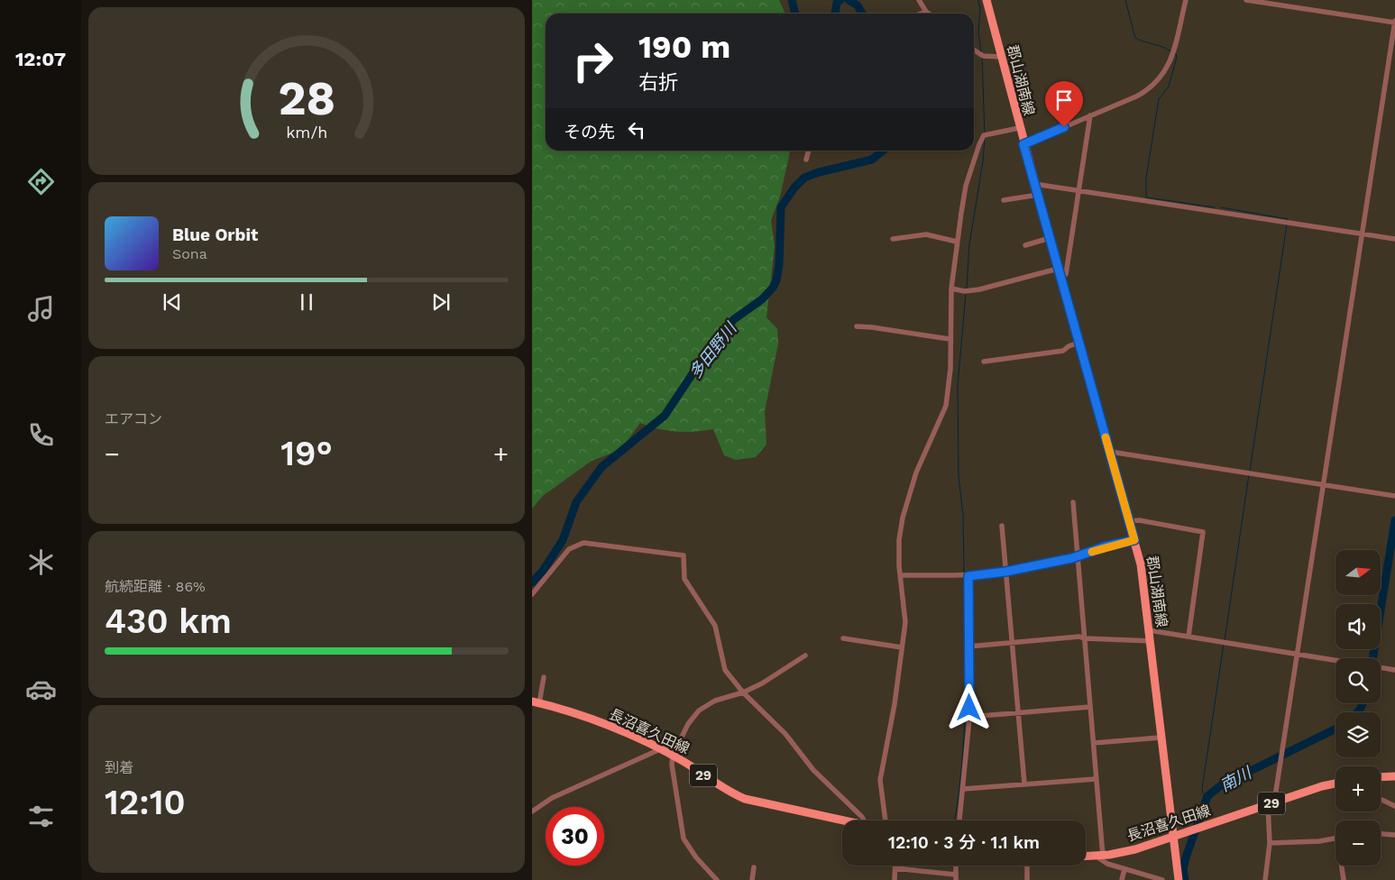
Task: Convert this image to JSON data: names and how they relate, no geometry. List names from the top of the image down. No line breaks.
{"streets":{"main road":["郡山湖南線","長沼喜久田線","29"]},"crossings":[["郡山湖南線","長沼喜久田線"]],"water":["多田野川","南川"],"north":"right","page":{"tabs":"12:07","turn":["190 m","右折"],"then":"その先","song":["Blue Orbit","Sona"],"tile":["エアコン",["航続距離 · 86%","430 km"],["到着","12:10"]],"heat":["−","19°","+"],"map_buttons":["+","−"],"limit":"30","trip":"12:10 · 3 分 · 1.1 km","gauge":["28","km/h"]}}
